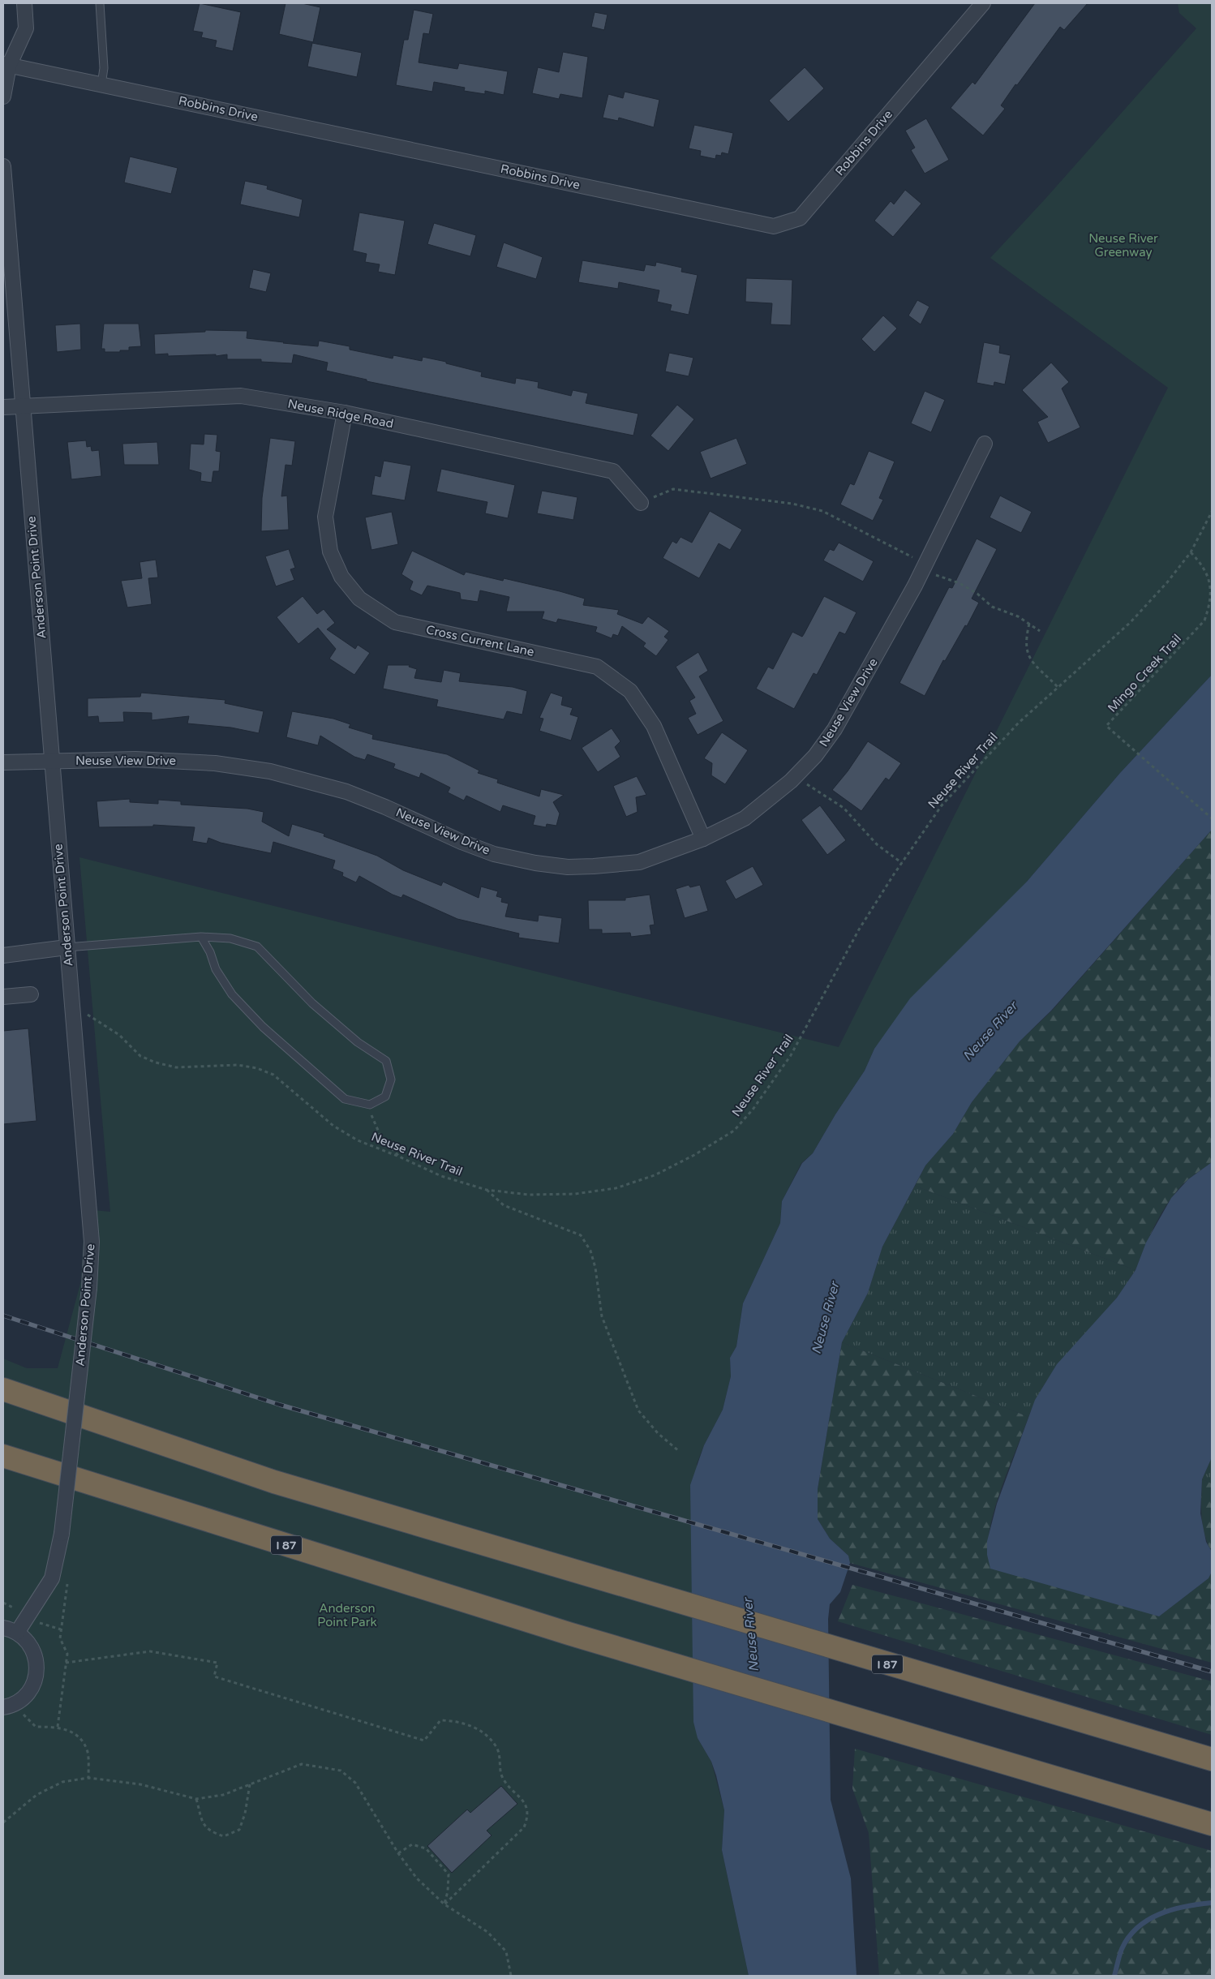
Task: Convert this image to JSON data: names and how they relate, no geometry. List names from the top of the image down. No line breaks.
{"streets":{"highway":["I 87"],"street":["Robbins Drive","Neuse Ridge Road","Anderson Point Drive","Cross Current Lane","Neuse View Drive"],"path":["Mingo Creek Trail","Neuse River Trail"]},"crossings":[["Neuse Ridge Road","Anderson Point Drive"],["Neuse Ridge Road","Cross Current Lane"],["Anderson Point Drive","Neuse View Drive"],["Cross Current Lane","Neuse View Drive"],["Mingo Creek Trail","Neuse River Trail"]],"water":["Neuse River"],"parks":["Neuse River Greenway","Anderson Point Park"]}
